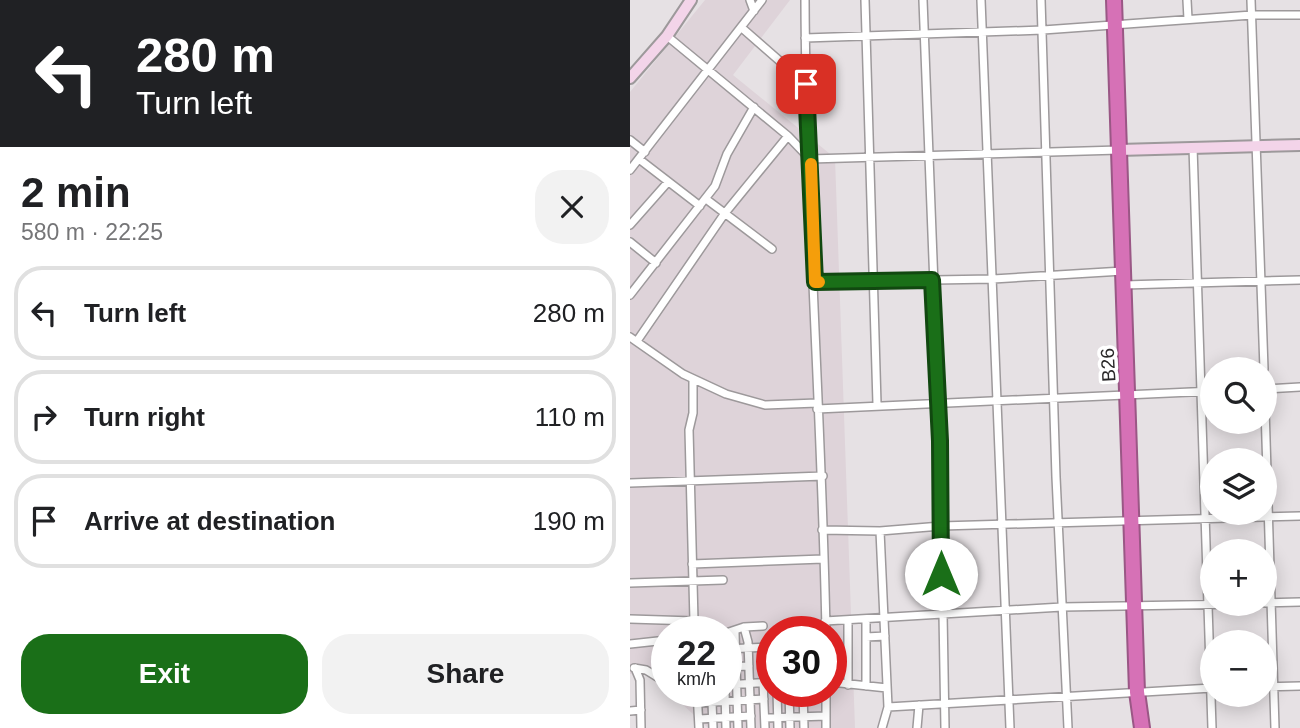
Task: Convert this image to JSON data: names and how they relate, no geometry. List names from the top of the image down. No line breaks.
{"streets":{"highway":["B26"]},"page":{"turn":["280 m","Turn left"],"heading":["2 min","580 m · 22:25"],"list":[{"name":"Turn left","value":"280 m"},{"name":"Turn right","value":"110 m"},{"name":"Arrive at destination","value":"190 m"}],"map_buttons":["+","−"],"speed":"22 km/h","limit":"30","buttons":["Exit","Share"]}}
